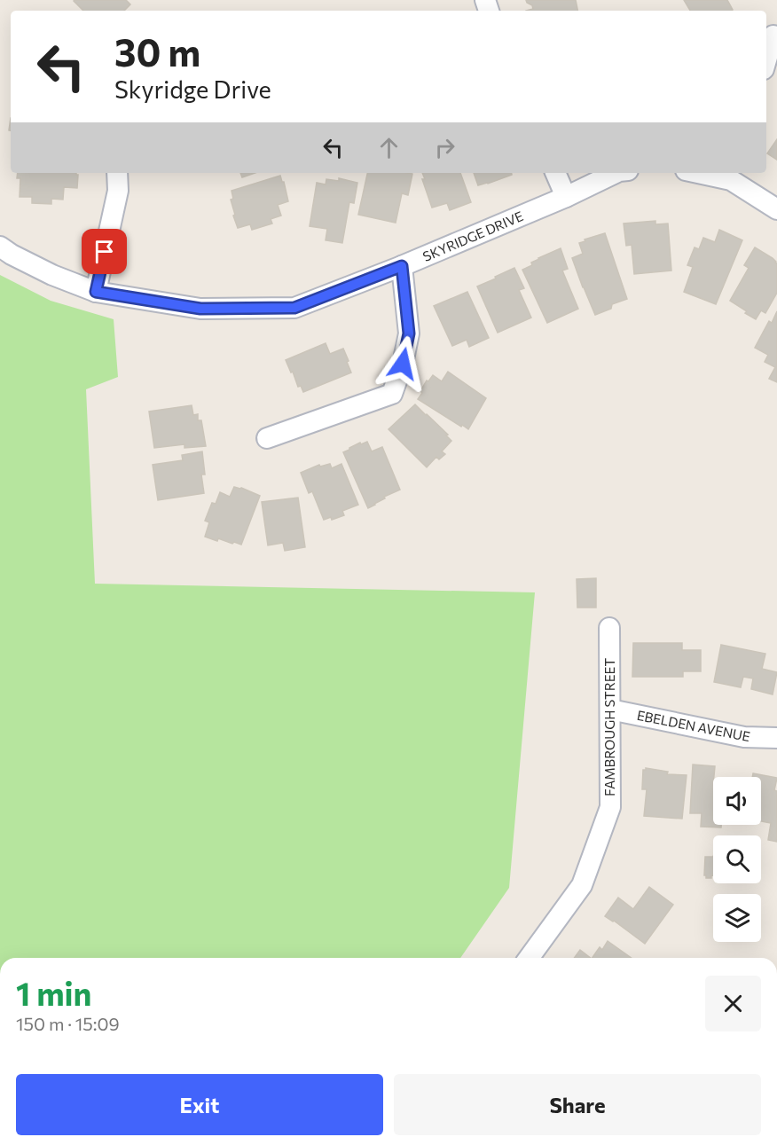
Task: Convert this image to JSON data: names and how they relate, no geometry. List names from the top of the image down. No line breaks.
{"streets":{"street":["SKYRIDGE DRIVE","EBELDEN AVENUE","FAMBROUGH STREET"]},"crossings":[["EBELDEN AVENUE","FAMBROUGH STREET"]],"page":{"turn":["30 m","Skyridge Drive"],"heading":["1 min","150 m · 15:09"],"buttons":["Exit","Share"]}}
